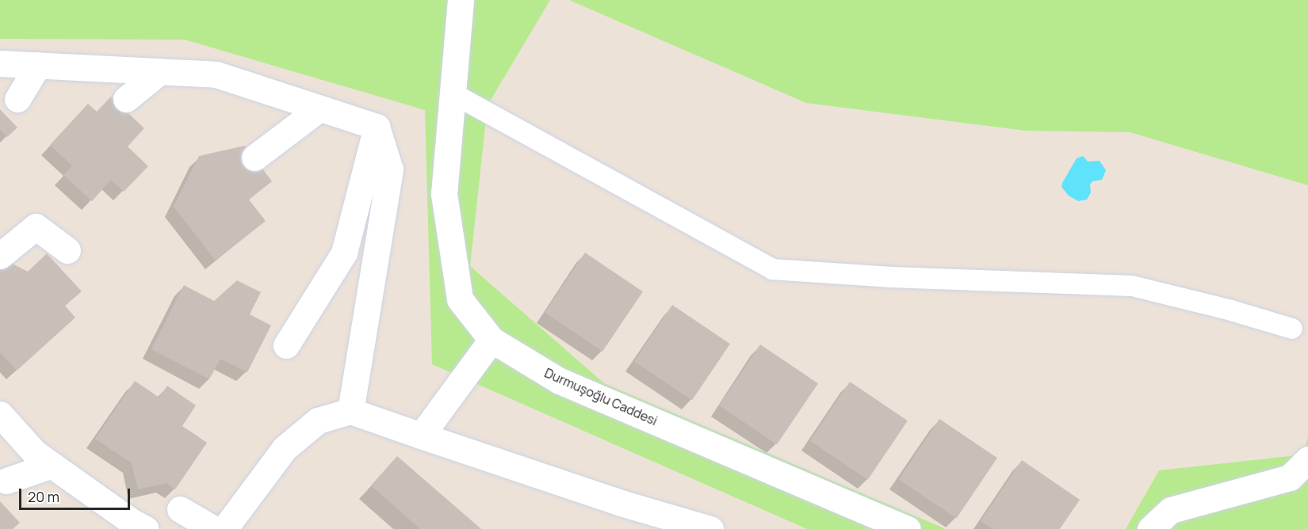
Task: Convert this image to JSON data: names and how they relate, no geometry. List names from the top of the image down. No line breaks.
{"streets":{"street":["Durmuşoğlu Caddesi"]},"scale_bar":"20 m"}
